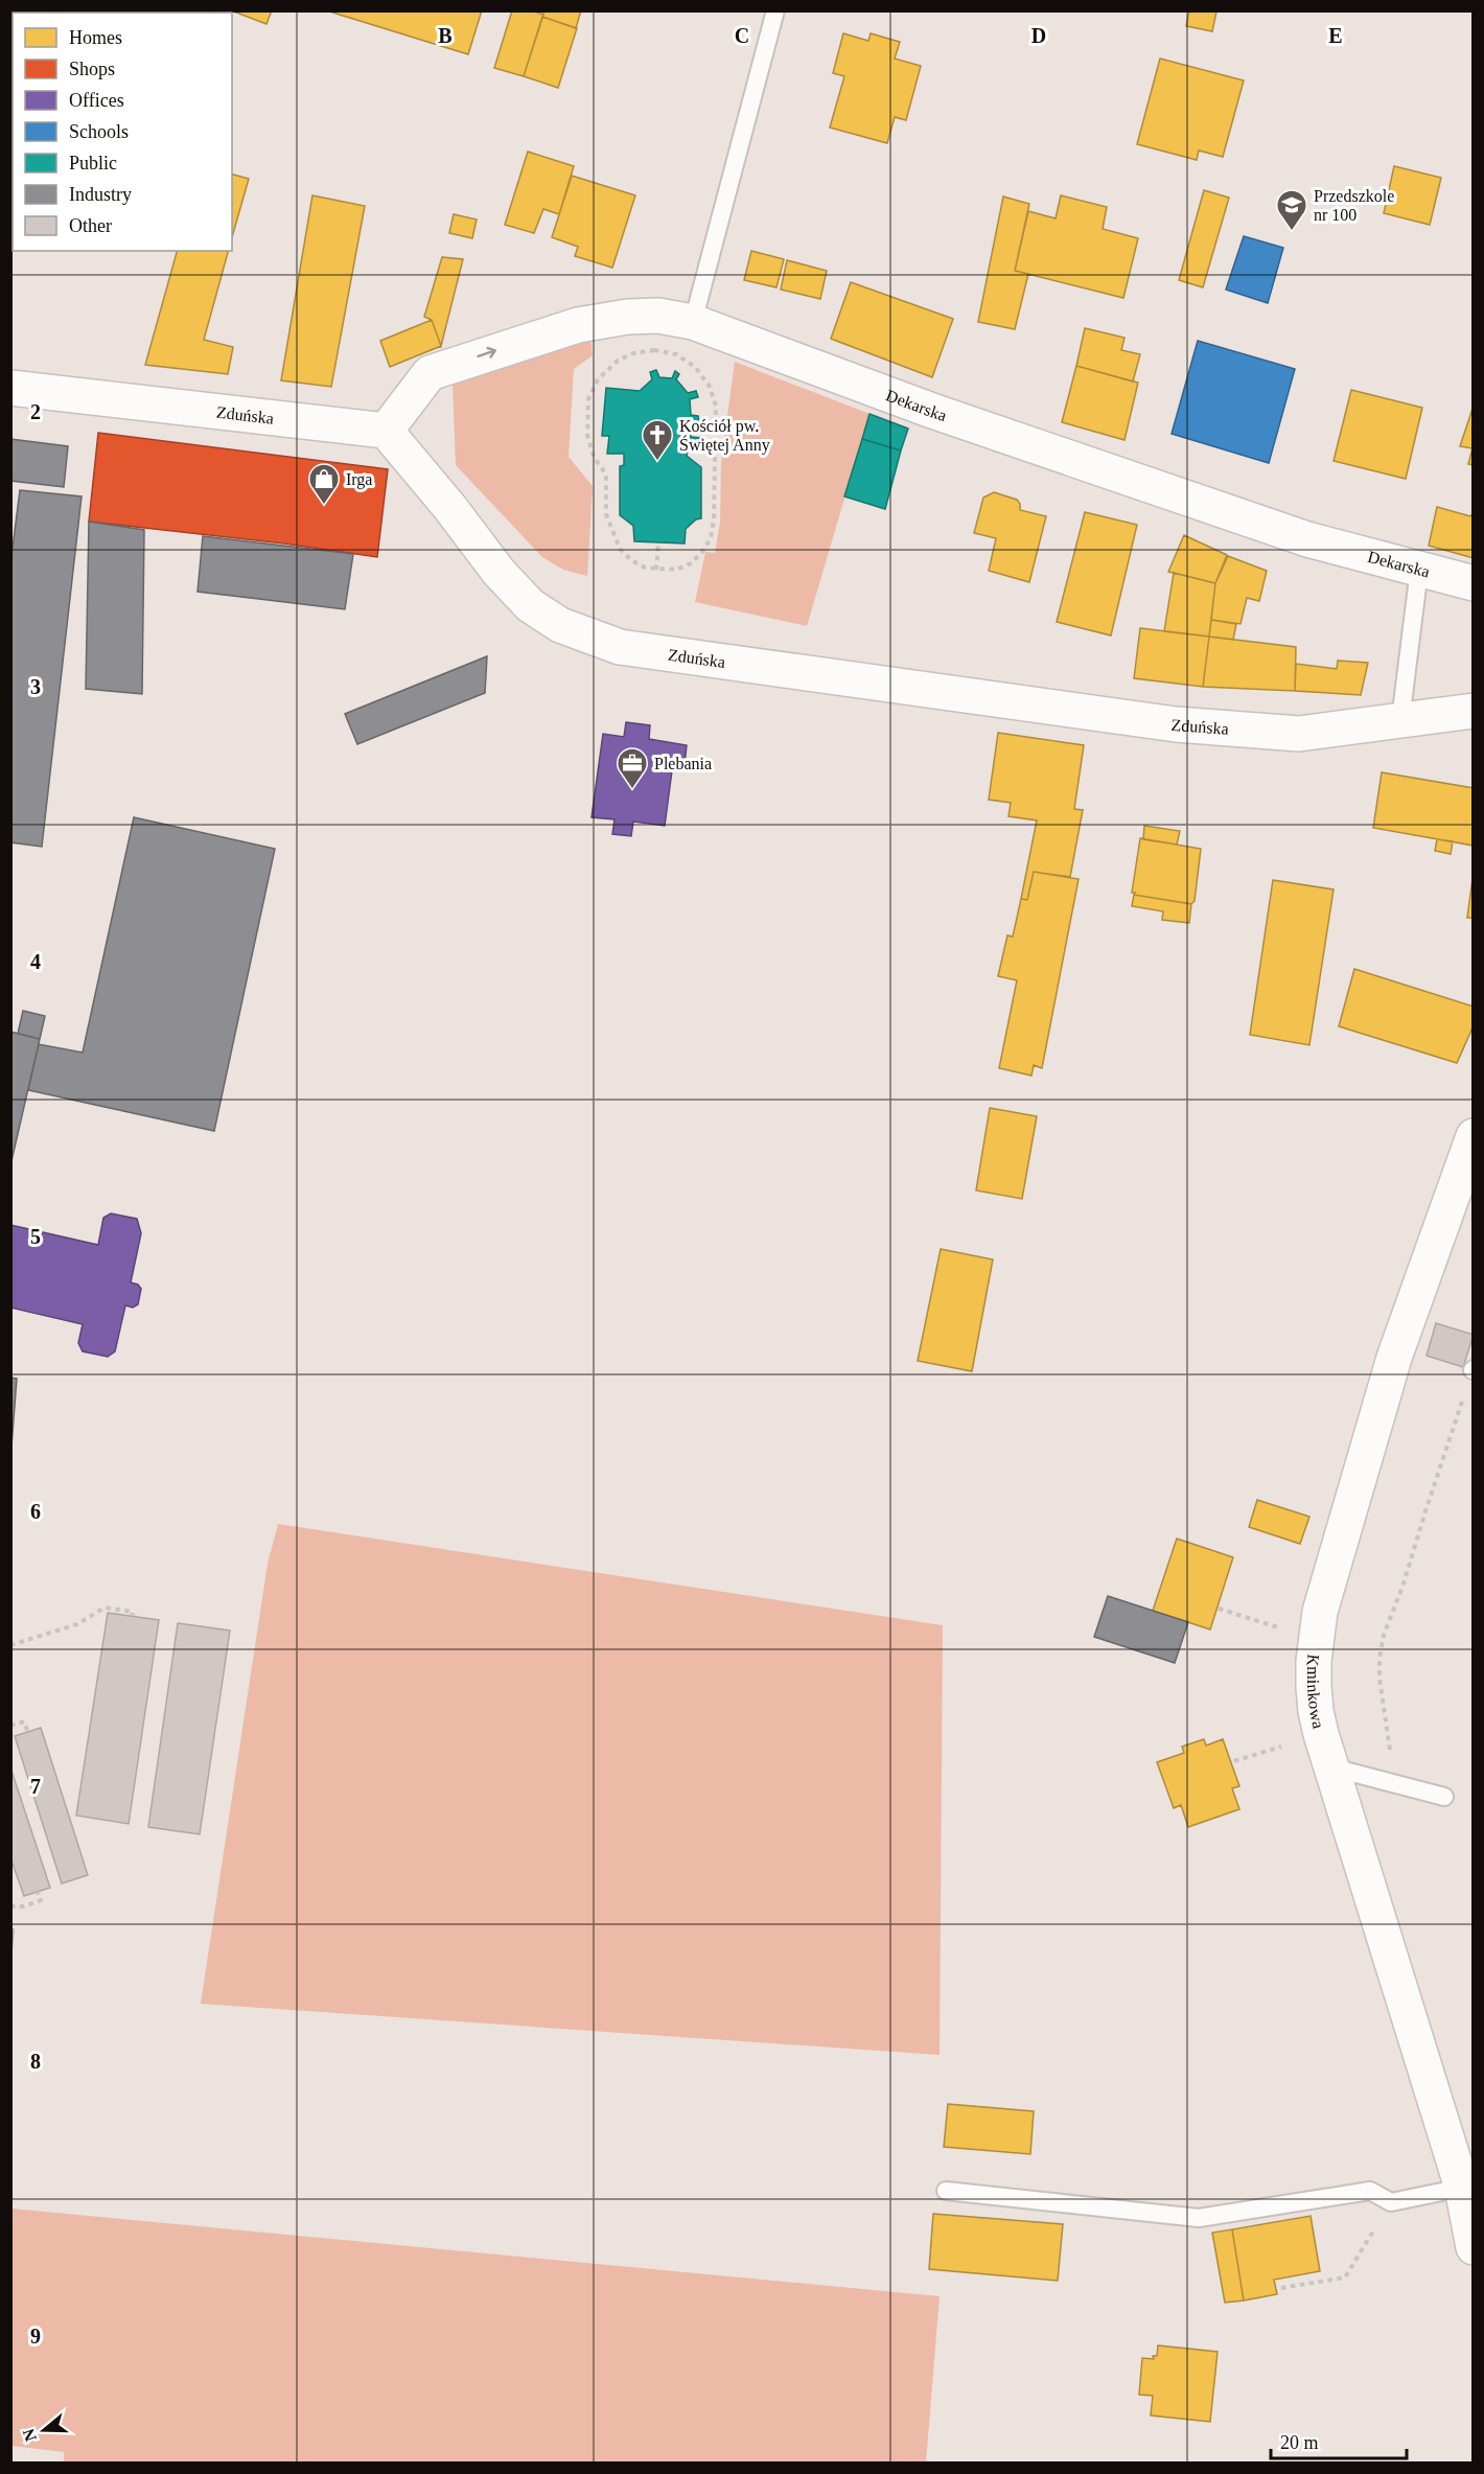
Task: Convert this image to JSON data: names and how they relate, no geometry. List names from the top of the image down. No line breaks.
{"streets":{"street":["Dekarska","Zduńska","Kminkowa"]},"crossings":[["Dekarska","Zduńska"]],"places":{"school or university":["Przedszkole nr 100"],"church":["Kościół pw. Świętej Anny"],"shop":["Irga"],"office":["Plebania"]},"legend":["Homes","Shops","Offices","Schools","Public","Industry","Other"],"scale_bar":"20 m","north":"left","grid":{"columns":["B","C","D","E"],"rows":["2","3","4","5","6","7","8","9"]}}
